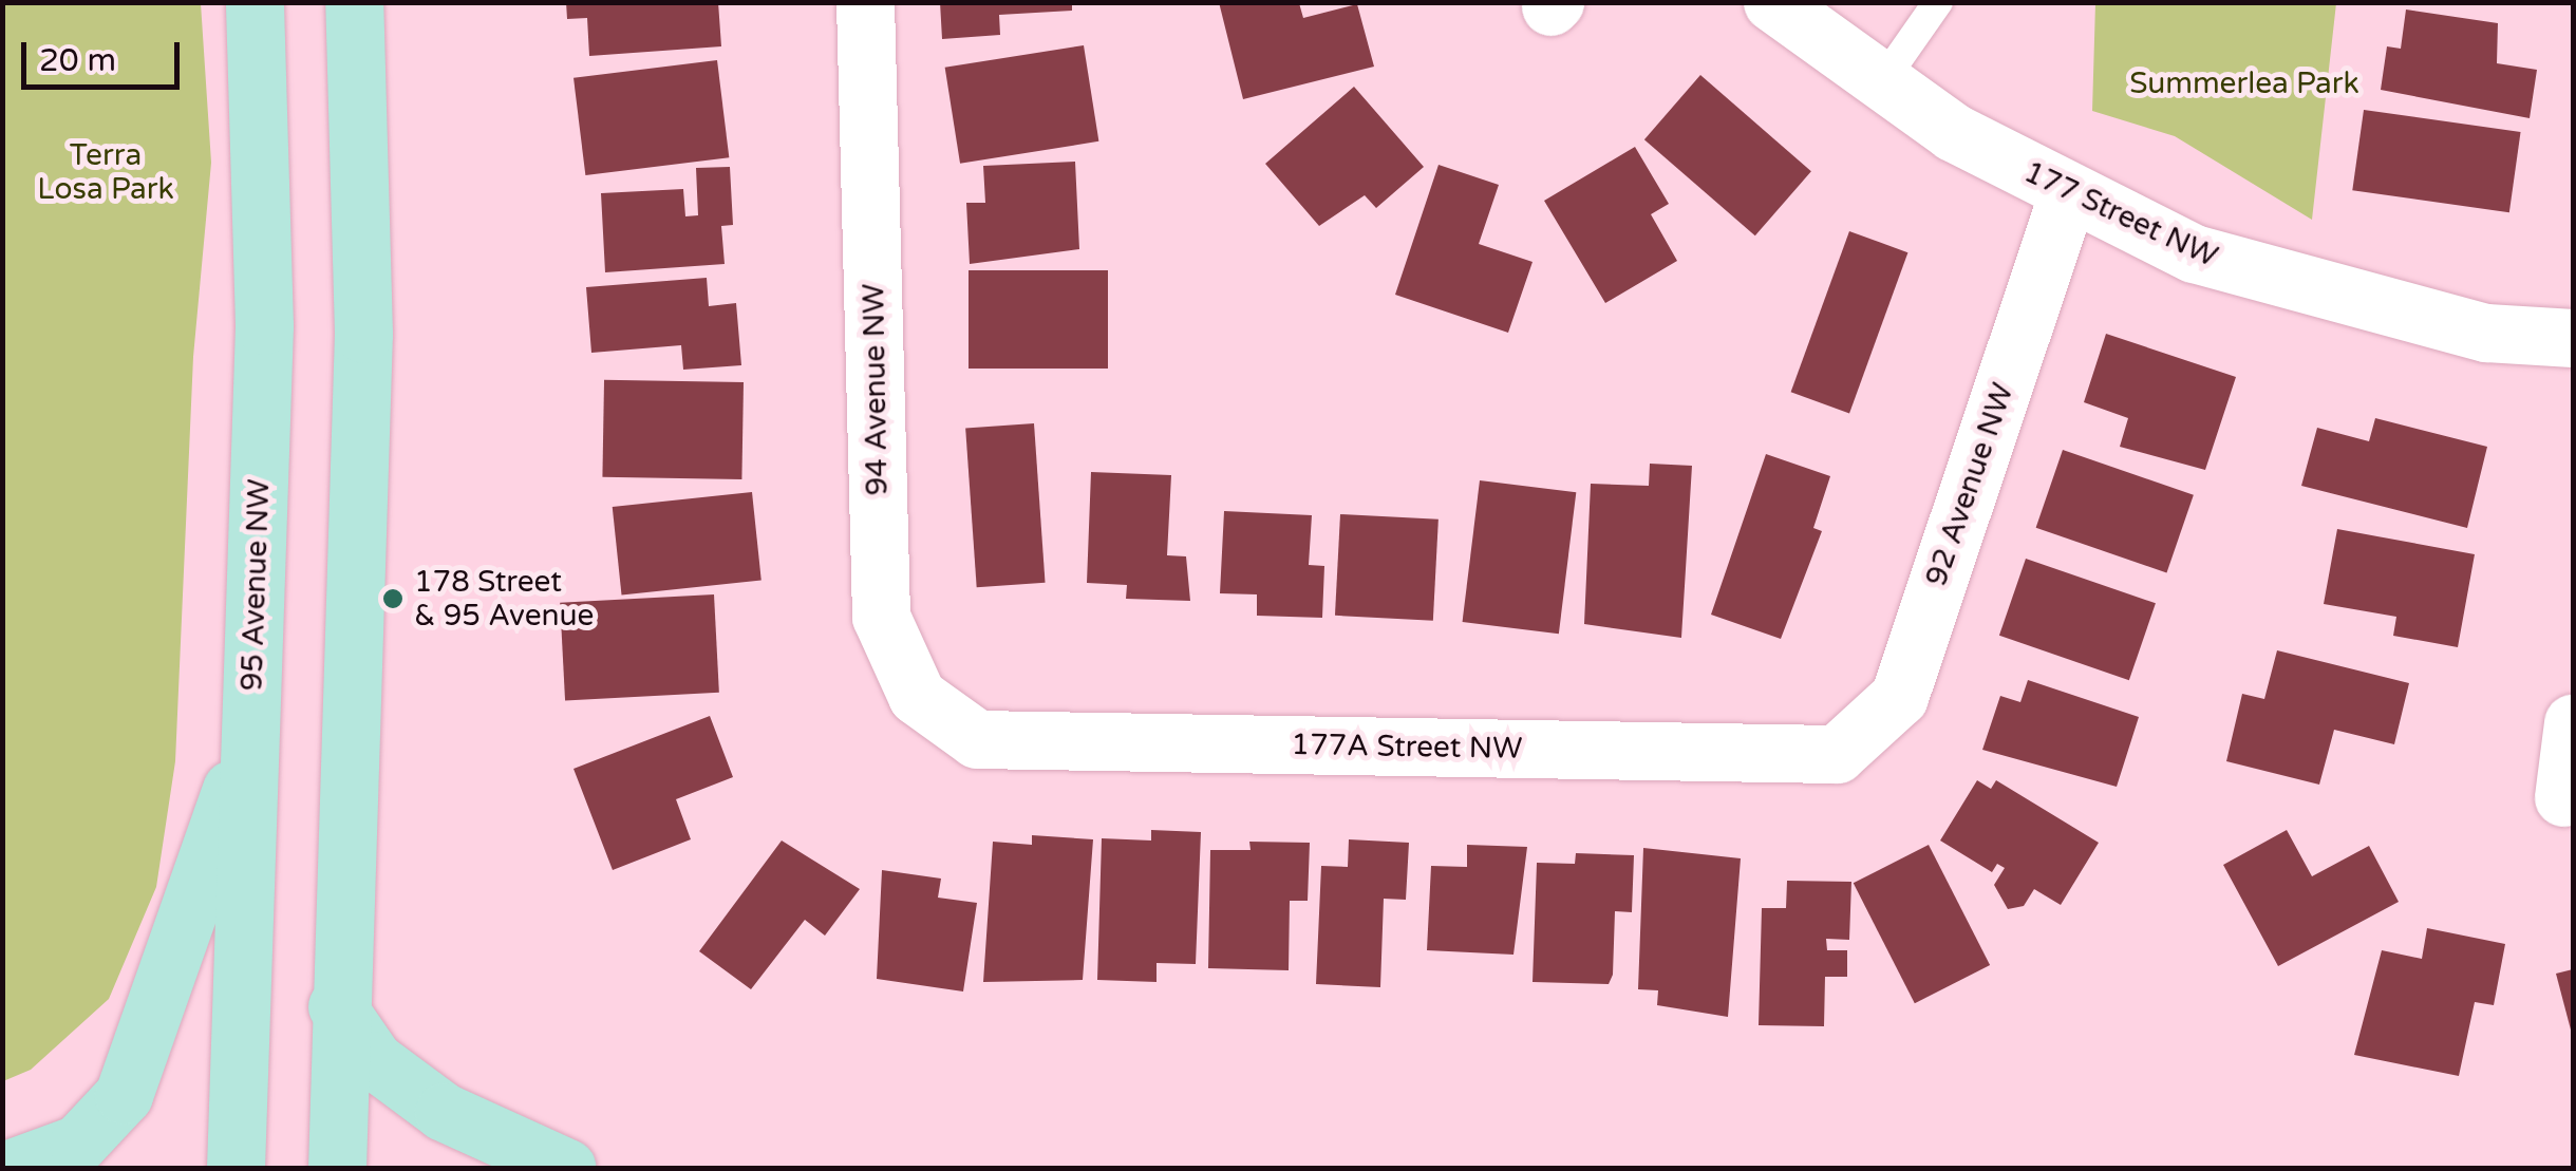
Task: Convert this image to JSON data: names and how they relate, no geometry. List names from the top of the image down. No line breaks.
{"streets":{"main road":["95 Avenue NW"],"street":["177 Street NW","94 Avenue NW","92 Avenue NW","177A Street NW"]},"crossings":[["177 Street NW","92 Avenue NW"],["94 Avenue NW","177A Street NW"],["92 Avenue NW","177A Street NW"]],"parks":["Summerlea Park","Terra Losa Park"],"places":["178 Street & 95 Avenue"],"scale_bar":"20 m"}
